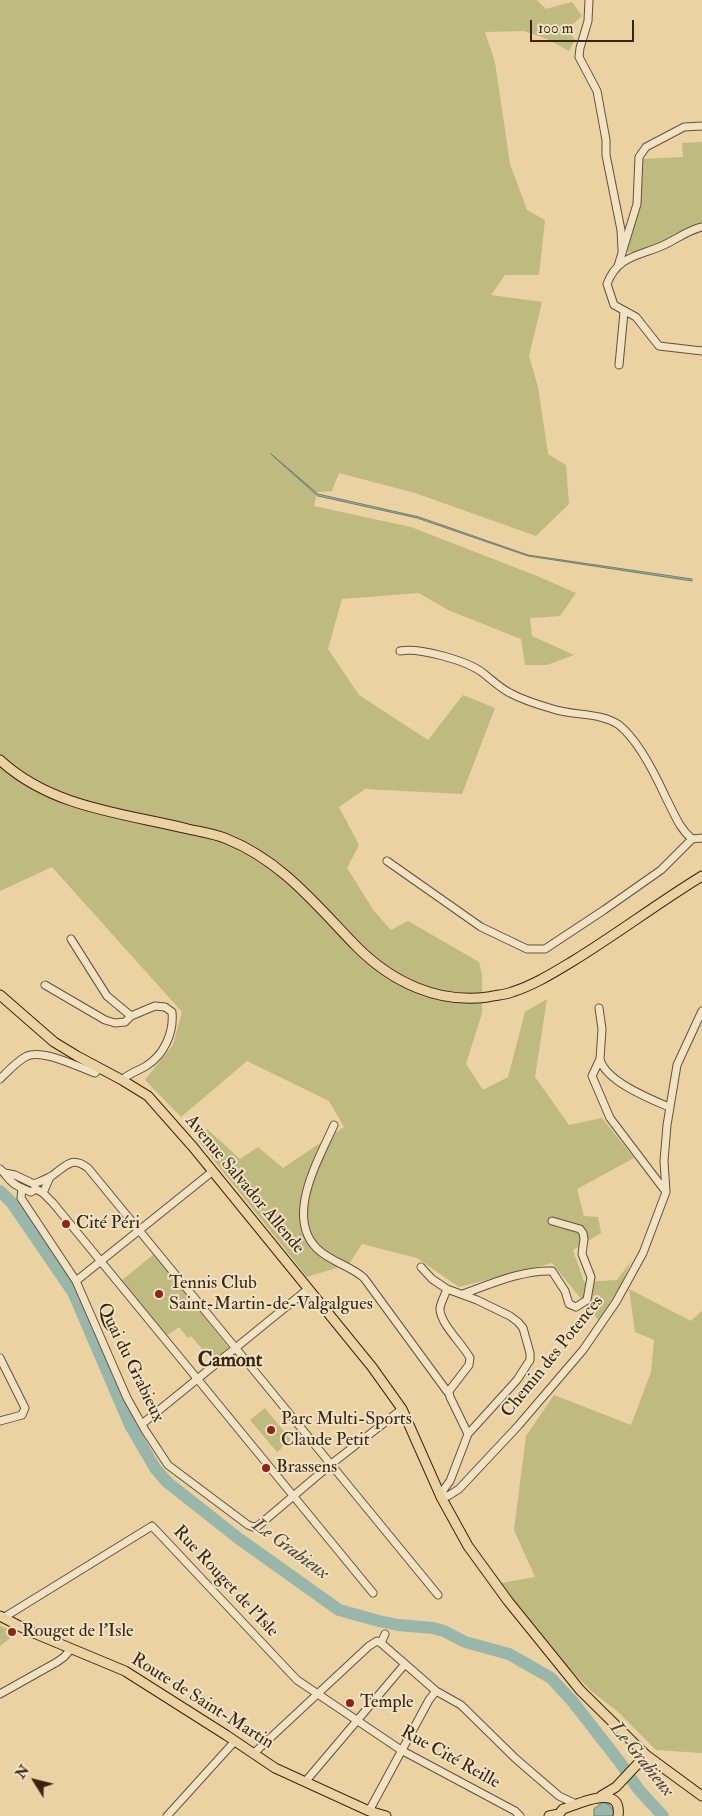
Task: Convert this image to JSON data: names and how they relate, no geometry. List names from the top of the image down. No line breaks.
{"streets":{"main road":["Avenue Salvador Allende","Route de Saint-Martin"],"street":["Chemin des Potences","Quai du Grabieux","Rue Rouget de l'Isle","Rue Cité Reille"]},"crossings":[["Avenue Salvador Allende","Chemin des Potences"],["Rue Rouget de l'Isle","Route de Saint-Martin"],["Rue Rouget de l'Isle","Rue Cité Reille"]],"districts":["Camont"],"water":["Le Grabieux"],"places":["Cité Péri","Tennis Club Saint-Martin-de-Valgalgues","Parc Multi-Sports Claude Petit","Brassens","Rouget de l'Isle","Temple"],"scale_bar":"100 m","north":"top left"}
